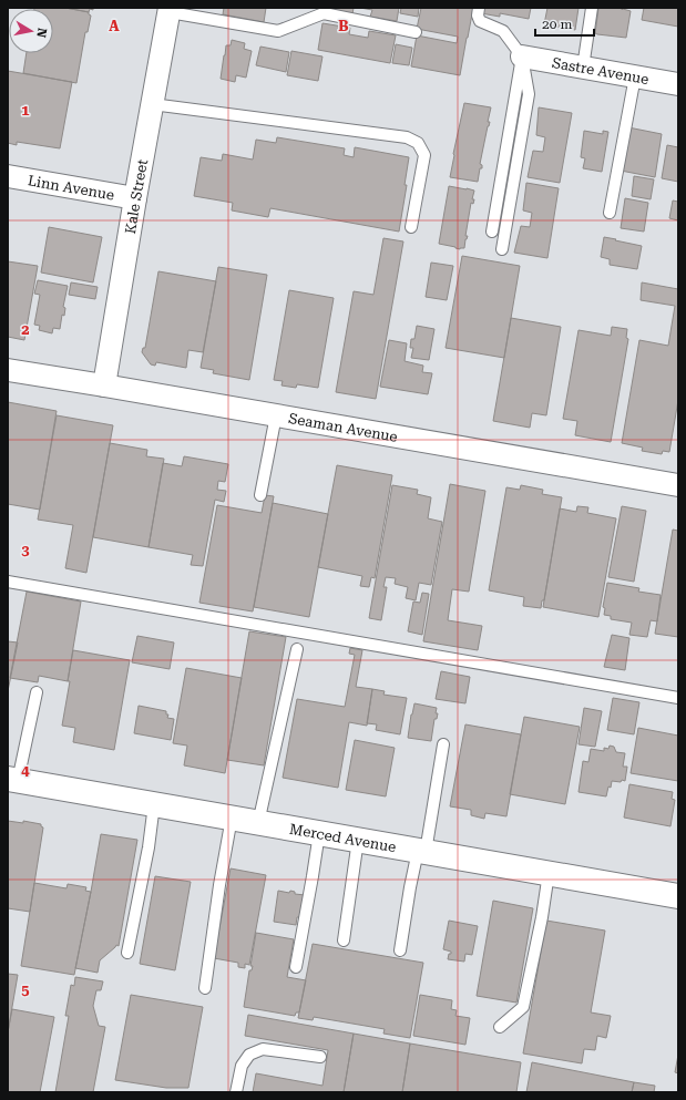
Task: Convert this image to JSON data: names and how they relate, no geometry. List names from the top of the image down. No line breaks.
{"streets":{"street":["Sastre Avenue","Linn Avenue","Kale Street","Seaman Avenue","Merced Avenue"]},"crossings":[["Linn Avenue","Kale Street"],["Kale Street","Seaman Avenue"]],"scale_bar":"20 m","north":"right","grid":{"columns":["A","B"],"rows":["1","2","3","4","5"]}}
